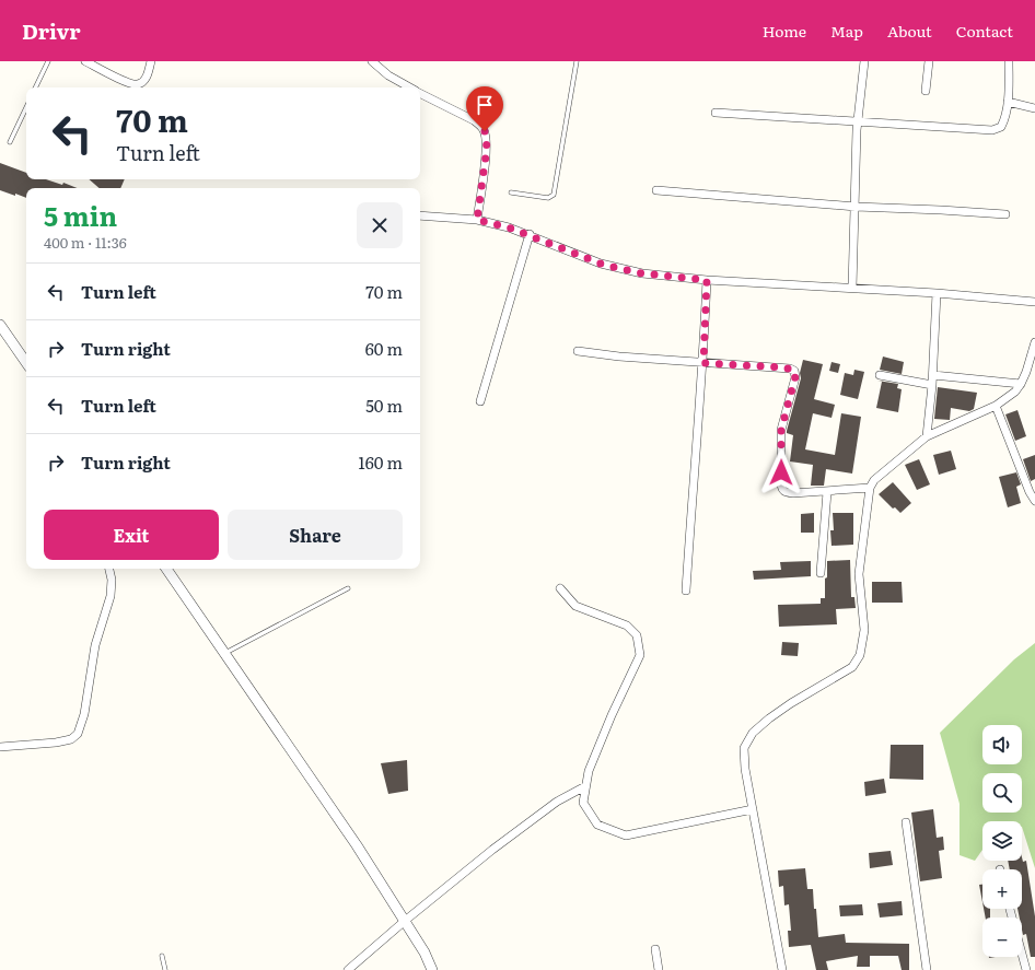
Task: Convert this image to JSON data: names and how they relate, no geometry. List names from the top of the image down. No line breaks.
{"page":{"header":"Drivr","nav":["Home","Map","About","Contact"],"turn":["70 m","Turn left"],"heading":["5 min","400 m · 11:36"],"list":[{"name":"Turn left","value":"70 m"},{"name":"Turn right","value":"60 m"},{"name":"Turn left","value":"50 m"},{"name":"Turn right","value":"160 m"}],"buttons":["Exit","Share"],"map_buttons":["+","−"]}}
